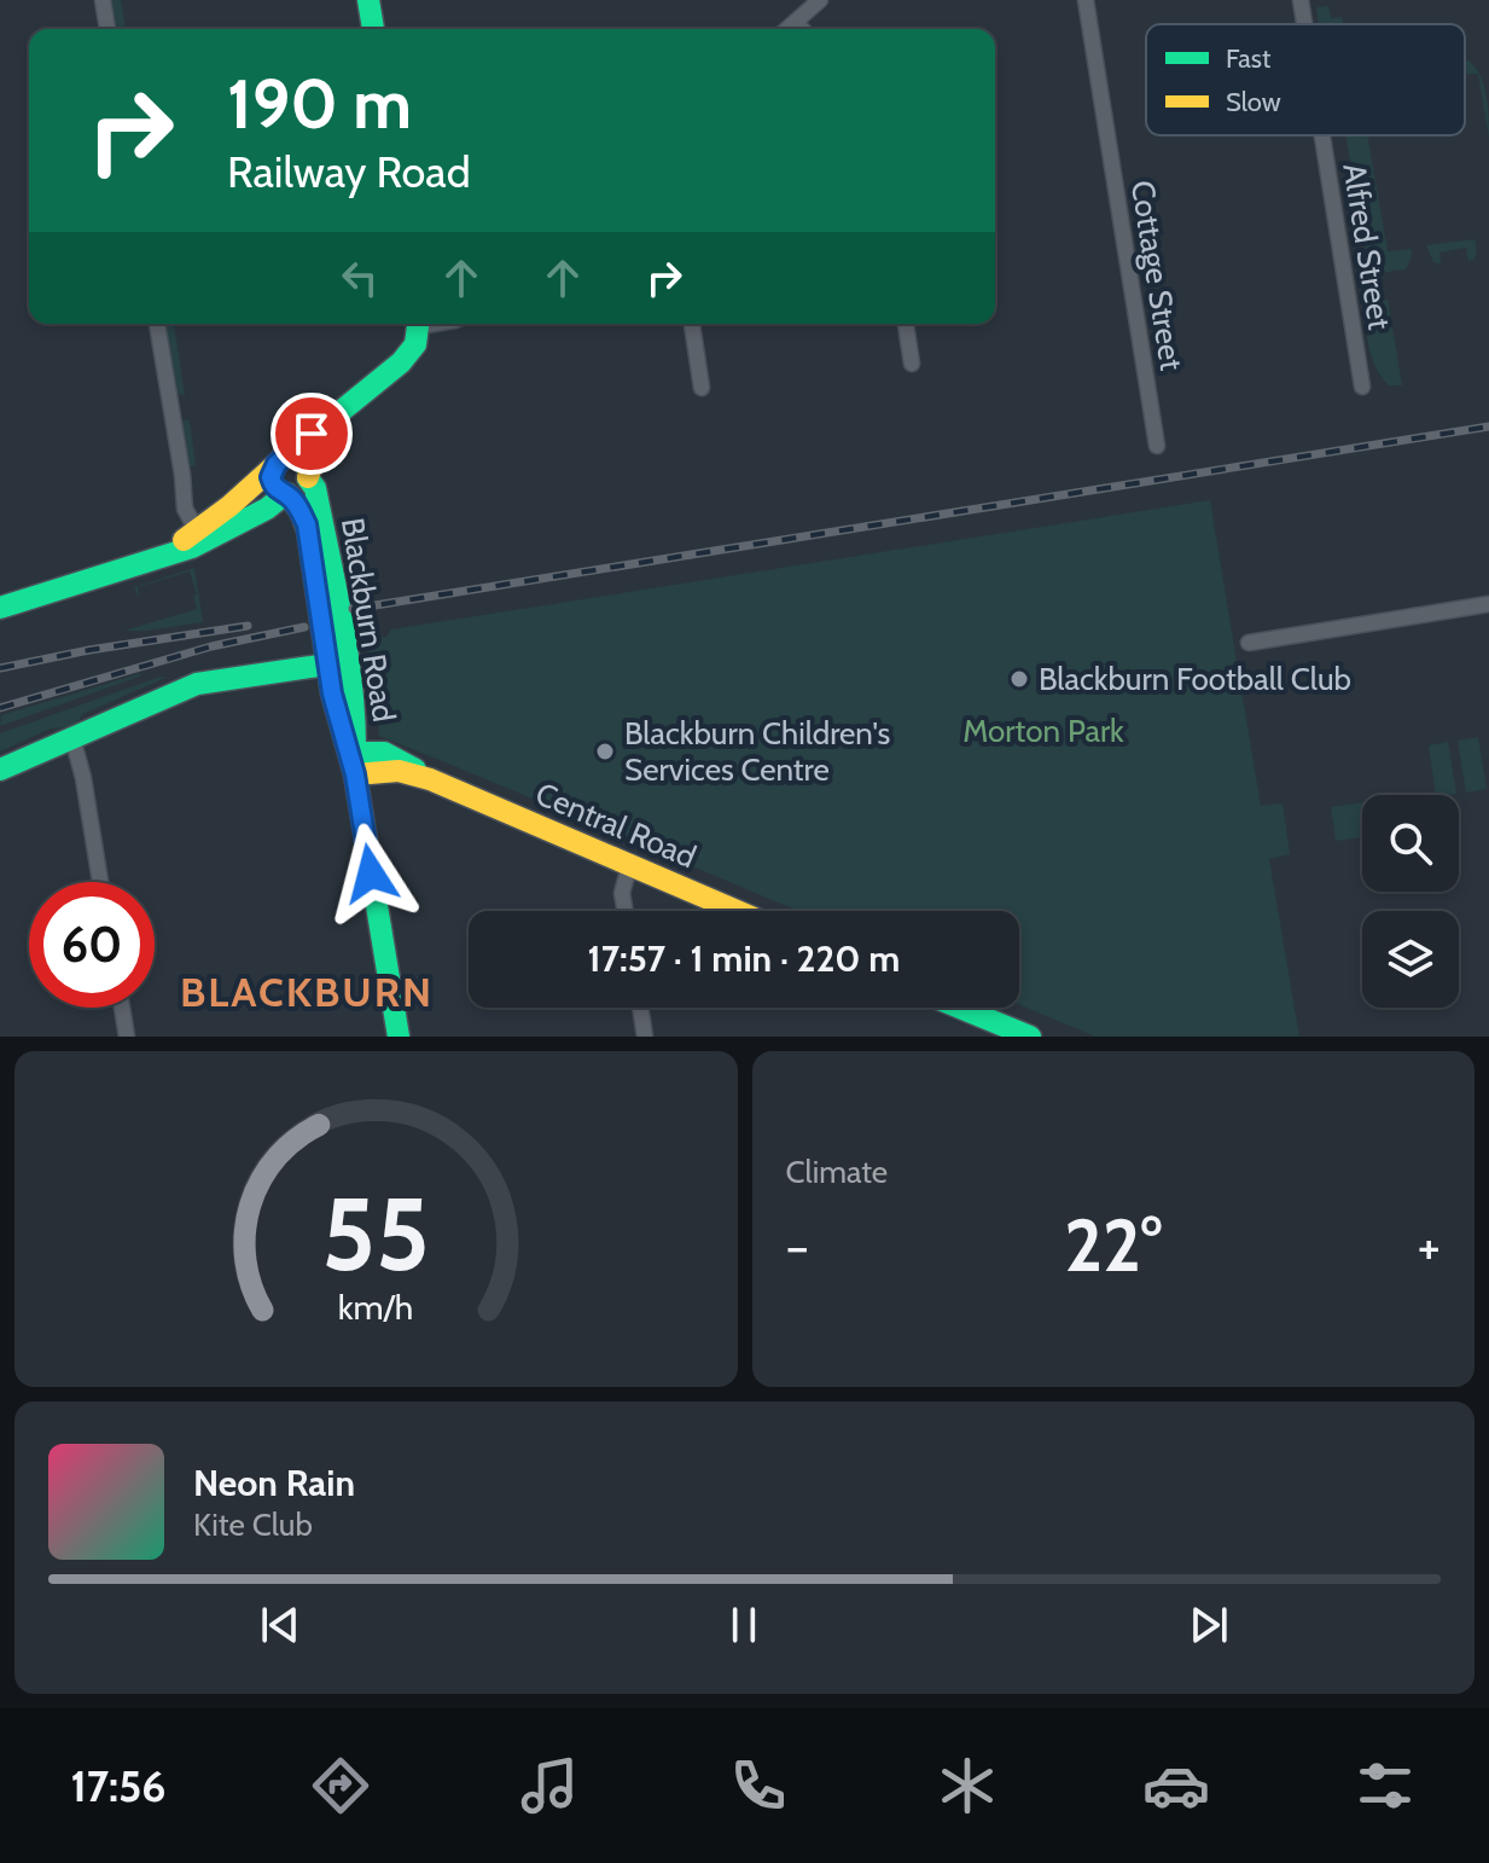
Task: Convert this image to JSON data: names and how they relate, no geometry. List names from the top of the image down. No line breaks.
{"streets":{"street":["Alfred Street","Cottage Street","Blackburn Road","Central Road"]},"crossings":[["Blackburn Road","Central Road"]],"districts":["BLACKBURN"],"parks":["Morton Park"],"places":["Blackburn Football Club","Blackburn Children's Services Centre"],"legend":["Fast","Slow"],"page":{"turn":["190 m","Railway Road"],"limit":"60","trip":"17:57 · 1 min · 220 m","tile":"Climate","heat":["−","22°","+"],"song":["Neon Rain","Kite Club"],"tabs":"17:56","gauge":["55","km/h"]}}
